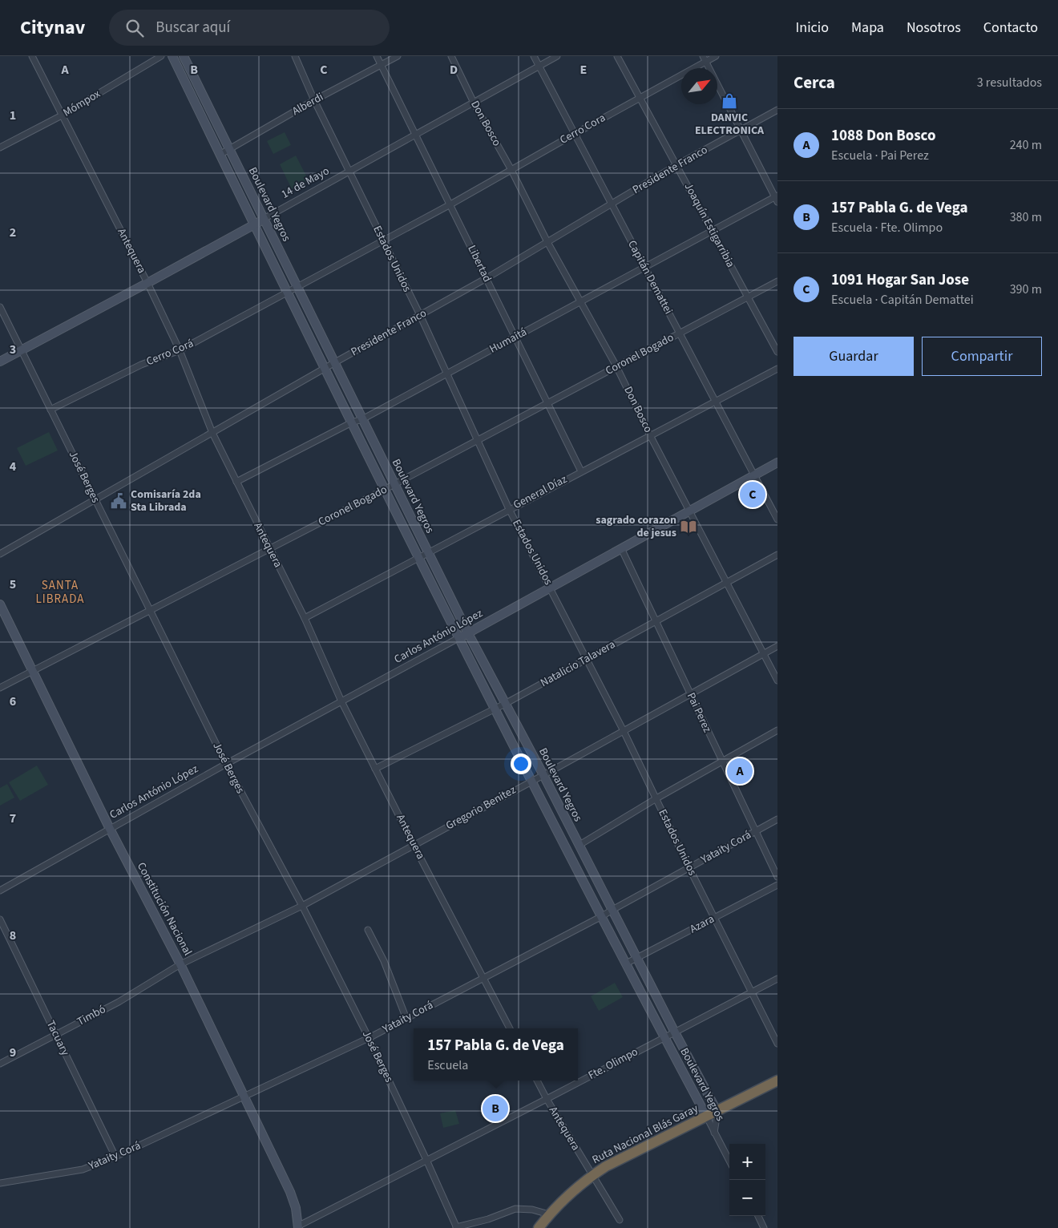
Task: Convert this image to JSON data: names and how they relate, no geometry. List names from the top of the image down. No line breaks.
{"streets":{"highway":["Ruta Nacional Blás Garay"],"main road":["14 de Mayo","Boulevard Yegros","Carlos António López","Constitución Nacional"],"street":["Mómpox","Alberdi","Don Bosco","Cerro Cora","Presidente Franco","Joaquín Estigarribia","Antequera","Estados Unidos","Libertad","Capitán Demattei","Humaitá","Cerro Corá","Coronel Bogado","José Berges","General Díaz","Natalicio Talavera","Pai Perez","Gregorio Benitez","Yataity Corá","Azara","Timbó","Tacuary","Fte. Olimpo"]},"crossings":[["Mómpox","Antequera"],["Alberdi","Boulevard Yegros"],["Alberdi","Estados Unidos"],["Alberdi","Libertad"],["Don Bosco","Cerro Cora"],["Don Bosco","Presidente Franco"],["Don Bosco","14 de Mayo"],["Don Bosco","Humaitá"],["Don Bosco","Coronel Bogado"],["Don Bosco","General Díaz"],["Don Bosco","Carlos António López"],["Don Bosco","Natalicio Talavera"],["Don Bosco","Gregorio Benitez"],["Cerro Cora","Joaquín Estigarribia"],["Cerro Cora","Estados Unidos"],["Cerro Cora","Libertad"],["Cerro Cora","Capitán Demattei"],["Cerro Cora","Cerro Corá"],["Presidente Franco","Boulevard Yegros"],["Presidente Franco","Joaquín Estigarribia"],["Presidente Franco","Antequera"],["Presidente Franco","Estados Unidos"],["Presidente Franco","Libertad"],["Presidente Franco","Capitán Demattei"],["Presidente Franco","José Berges"],["14 de Mayo","Boulevard Yegros"],["14 de Mayo","Antequera"],["14 de Mayo","Estados Unidos"],["14 de Mayo","Libertad"],["14 de Mayo","Capitán Demattei"],["14 de Mayo","José Berges"],["Boulevard Yegros","Humaitá"],["Boulevard Yegros","Cerro Corá"],["Boulevard Yegros","Coronel Bogado"],["Boulevard Yegros","General Díaz"],["Boulevard Yegros","Carlos António López"],["Boulevard Yegros","Natalicio Talavera"],["Boulevard Yegros","Gregorio Benitez"],["Boulevard Yegros","Yataity Corá"],["Boulevard Yegros","Azara"],["Boulevard Yegros","Fte. Olimpo"],["Boulevard Yegros","Ruta Nacional Blás Garay"],["Joaquín Estigarribia","Humaitá"],["Joaquín Estigarribia","Coronel Bogado"],["Antequera","Humaitá"],["Antequera","Cerro Corá"],["Antequera","Coronel Bogado"],["Antequera","General Díaz"],["Antequera","Carlos António López"],["Antequera","Natalicio Talavera"],["Antequera","Gregorio Benitez"],["Antequera","Yataity Corá"],["Antequera","Fte. Olimpo"],["Antequera","Ruta Nacional Blás Garay"],["Estados Unidos","Humaitá"],["Estados Unidos","Cerro Corá"],["Estados Unidos","Coronel Bogado"],["Estados Unidos","General Díaz"],["Estados Unidos","Carlos António López"],["Estados Unidos","Natalicio Talavera"],["Estados Unidos","Gregorio Benitez"],["Estados Unidos","Yataity Corá"],["Estados Unidos","Azara"],["Estados Unidos","Fte. Olimpo"],["Libertad","Humaitá"],["Libertad","Coronel Bogado"],["Libertad","General Díaz"],["Capitán Demattei","Humaitá"],["Capitán Demattei","Coronel Bogado"],["Capitán Demattei","General Díaz"],["Capitán Demattei","Carlos António López"],["Cerro Corá","José Berges"],["Coronel Bogado","José Berges"],["Coronel Bogado","Constitución Nacional"],["José Berges","Carlos António López"],["José Berges","Gregorio Benitez"],["José Berges","Yataity Corá"],["José Berges","Fte. Olimpo"],["Carlos António López","Pai Perez"],["Carlos António López","Constitución Nacional"],["Natalicio Talavera","Pai Perez"],["Pai Perez","Gregorio Benitez"],["Pai Perez","Yataity Corá"],["Gregorio Benitez","Constitución Nacional"],["Gregorio Benitez","Timbó"],["Yataity Corá","Constitución Nacional"],["Yataity Corá","Tacuary"],["Constitución Nacional","Timbó"],["Constitución Nacional","Fte. Olimpo"],["Timbó","Tacuary"]],"districts":["SANTA LIBRADA"],"places":{"shop":["DANVIC ELECTRONICA"],"public building":["Comisaría 2da Sta Librada"],"library":["sagrado corazon de jesus"]},"north":"top right","page":{"header":"Citynav","search":"Buscar aquí","nav":["Inicio","Mapa","Nosotros","Contacto"],"heading":["Cerca","3 resultados"],"list":[{"mark":"A","name":"1088 Don Bosco","note":"Escuela · Pai Perez","value":"240 m"},{"mark":"B","name":"157 Pabla G. de Vega","note":"Escuela · Fte. Olimpo","value":"380 m"},{"mark":"C","name":"1091 Hogar San Jose","note":"Escuela · Capitán Demattei","value":"390 m"}],"buttons":["Guardar","Compartir"],"pins":["C","A","B"],"popup":["157 Pabla G. de Vega","Escuela"],"map_buttons":["+","−"]},"grid":{"columns":["A","B","C","D","E"],"rows":["1","2","3","4","5","6","7","8","9"]}}
